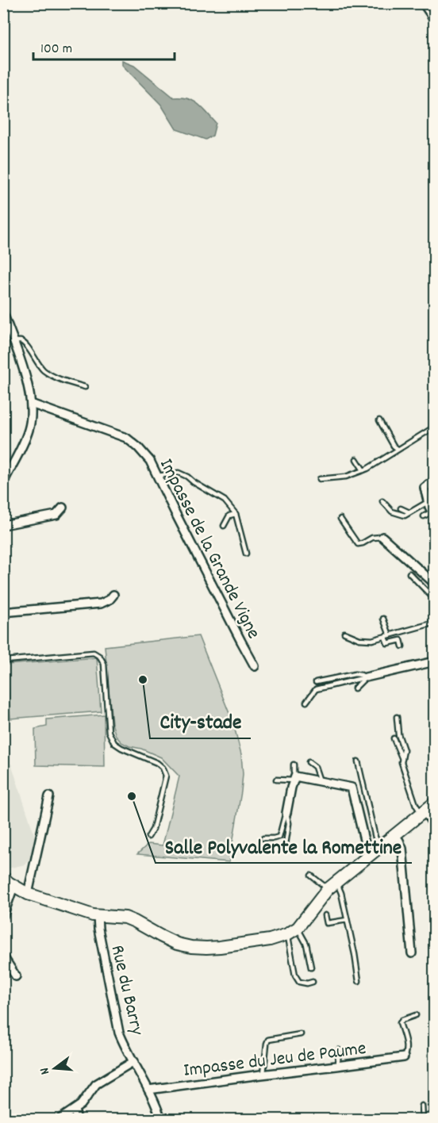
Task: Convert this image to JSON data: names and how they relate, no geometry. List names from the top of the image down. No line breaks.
{"streets":{"street":["Impasse de la Grande Vigne","Rue du Barry","Impasse du Jeu de Paume"]},"crossings":[["Rue du Barry","Impasse du Jeu de Paume"]],"places":["City-stade","Salle Polyvalente la Romettine"],"scale_bar":"100 m","north":"left"}
